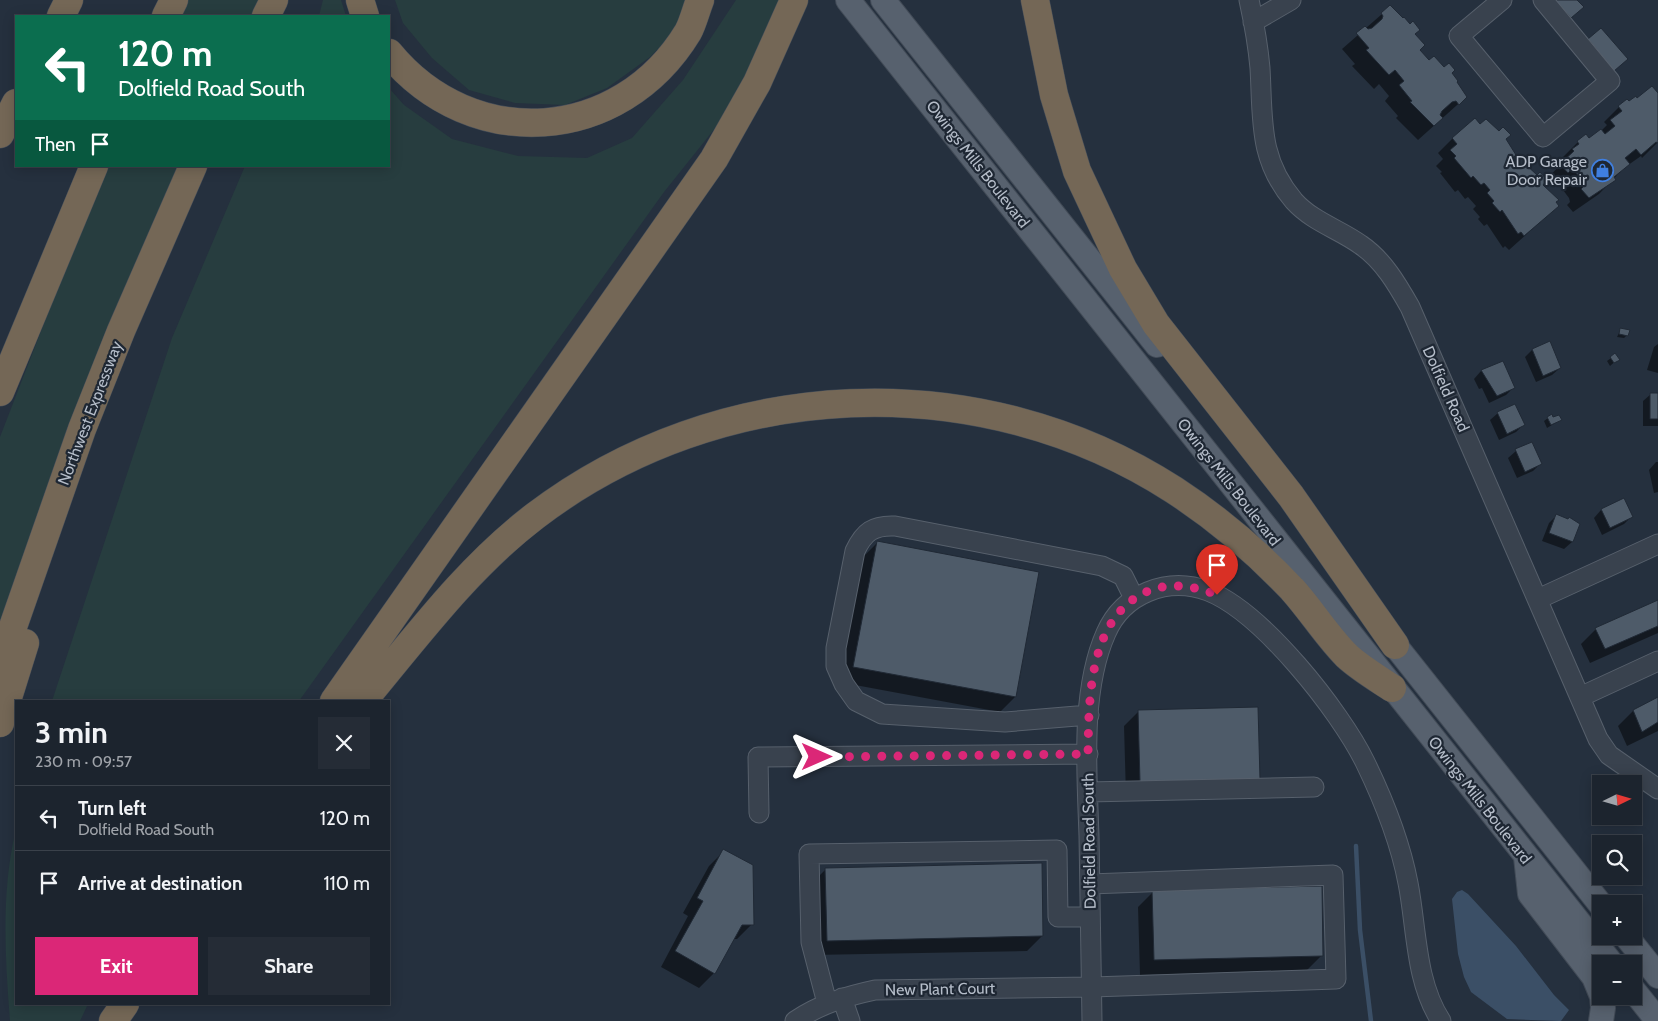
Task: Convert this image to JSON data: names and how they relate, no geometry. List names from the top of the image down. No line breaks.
{"streets":{"highway":["Northwest Expressway"],"main road":["Owings Mills Boulevard"],"street":["Dolfield Road","Dolfield Road South","New Plant Court"]},"crossings":[["Dolfield Road South","New Plant Court"]],"places":{"shop":["ADP Garage Door Repair"]},"north":"right","page":{"turn":["120 m","Dolfield Road South"],"then":"Then","heading":["3 min","230 m · 09:57"],"map_buttons":["+","−"],"list":[{"name":"Turn left","note":"Dolfield Road South","value":"120 m"},{"name":"Arrive at destination","value":"110 m"}],"buttons":["Exit","Share"]}}
